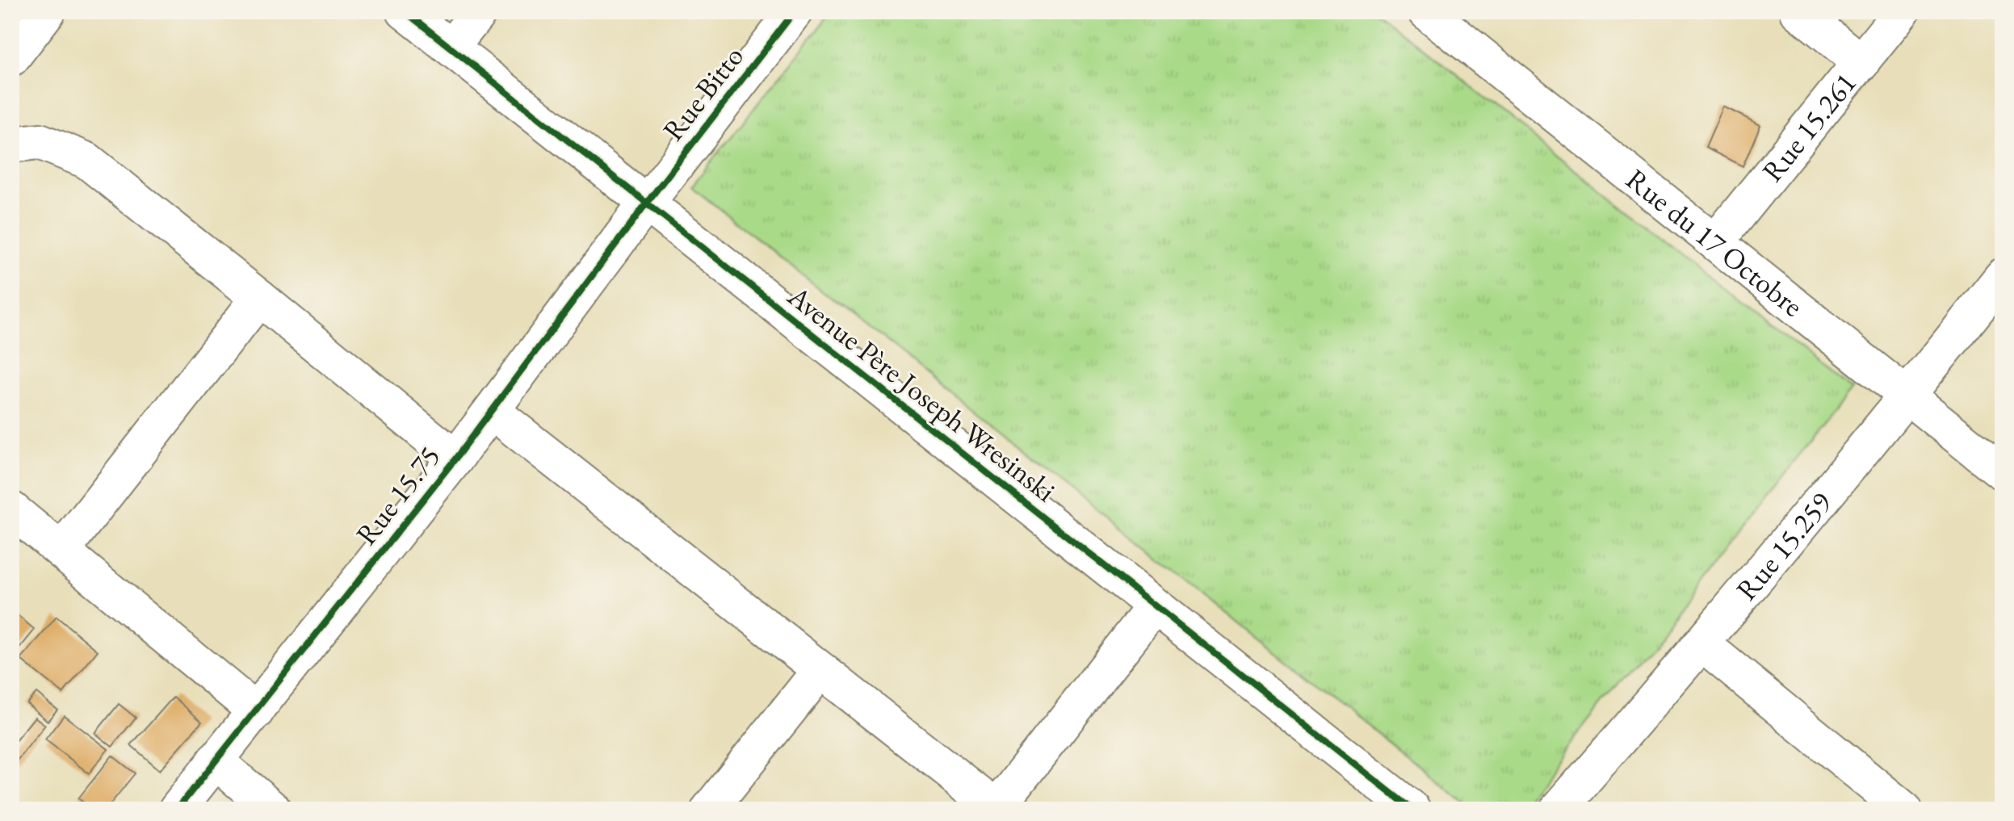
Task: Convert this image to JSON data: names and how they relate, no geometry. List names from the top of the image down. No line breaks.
{"streets":{"street":["Rue Bitto","Rue 15.261","Rue du 17 Octobre","Avenue Père Joseph Wresinski","Rue 15.75","Rue 15.259"]},"crossings":[["Rue Bitto","Avenue Père Joseph Wresinski"],["Rue Bitto","Rue 15.75"],["Rue 15.261","Rue du 17 Octobre"],["Rue du 17 Octobre","Rue 15.259"],["Avenue Père Joseph Wresinski","Rue 15.75"]]}
